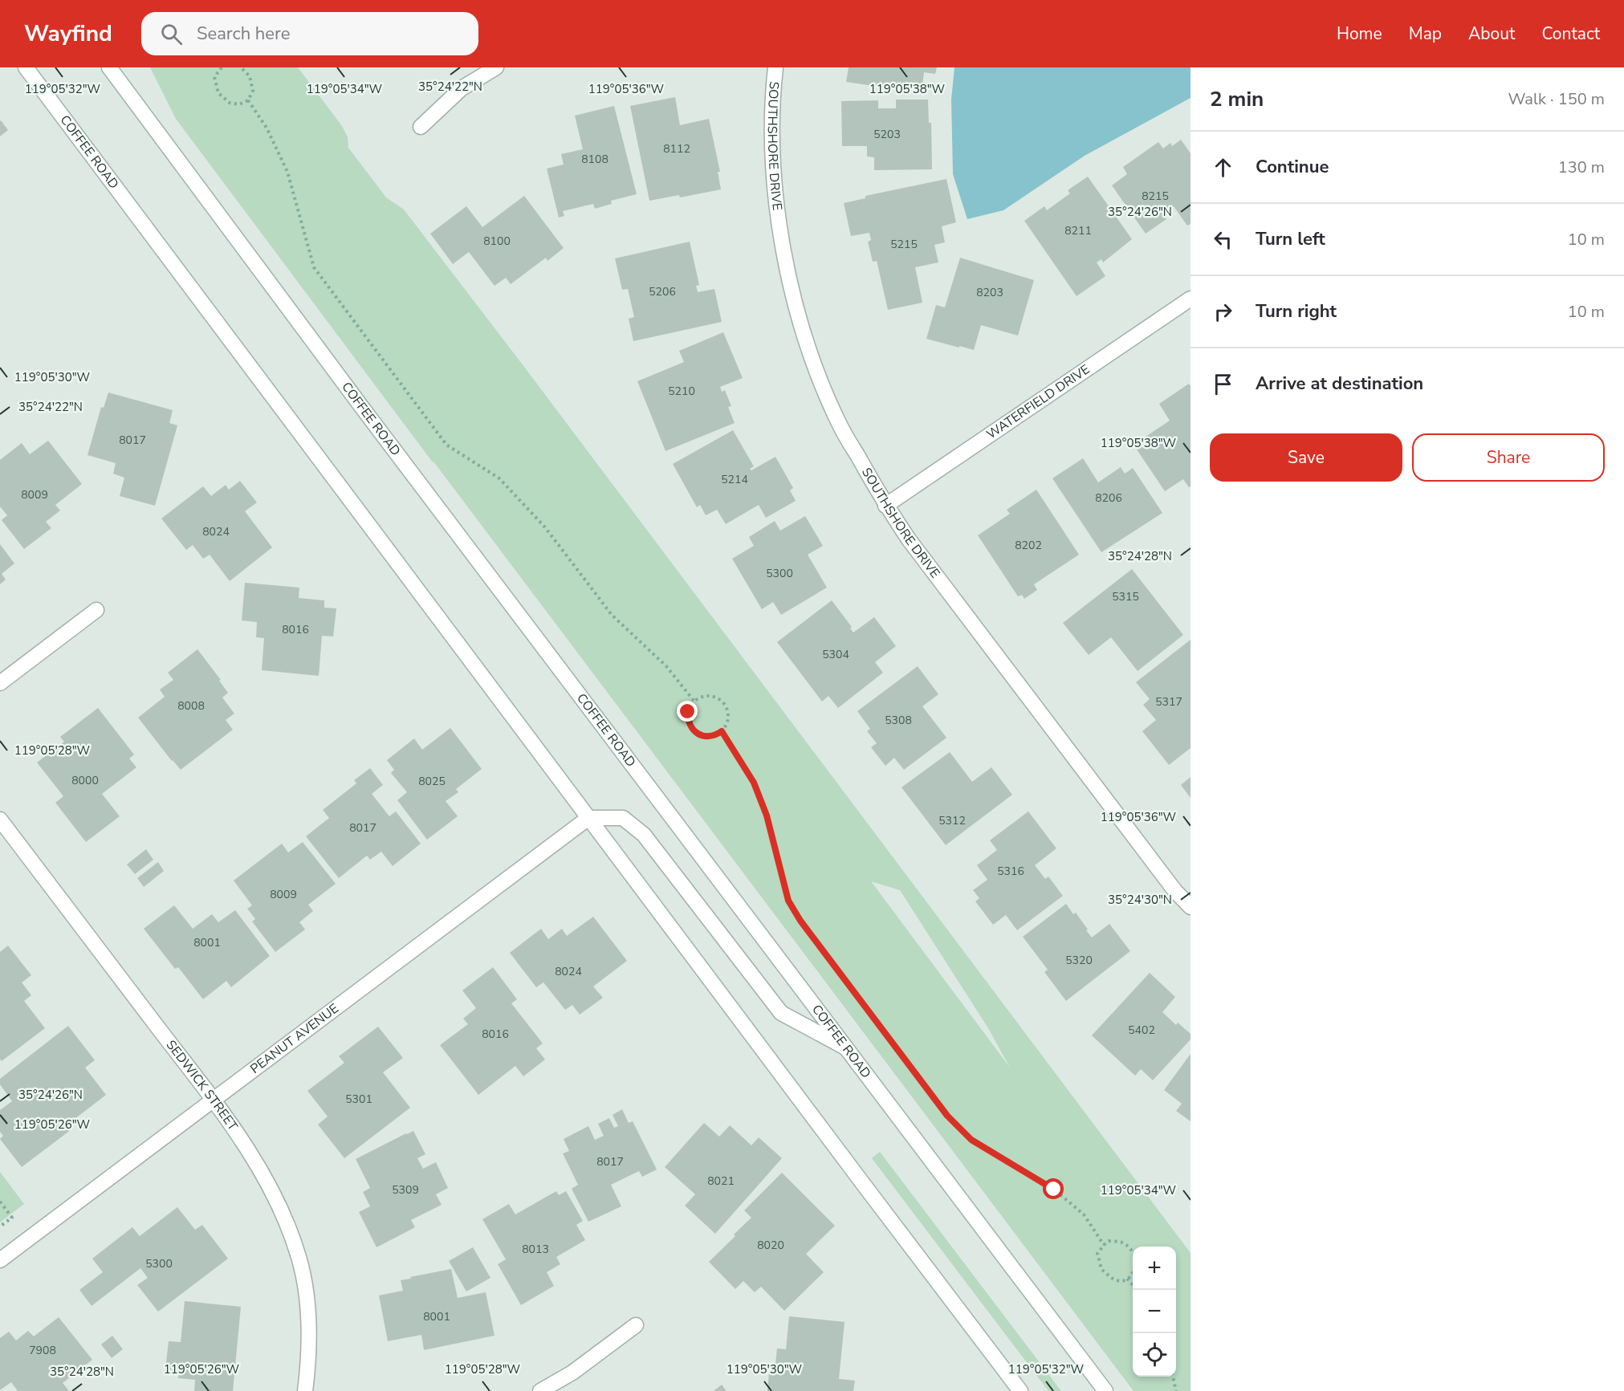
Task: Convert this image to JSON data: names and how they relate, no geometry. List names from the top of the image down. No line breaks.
{"streets":{"street":["SOUTHSHORE DRIVE","COFFEE ROAD","WATERFIELD DRIVE","PEANUT AVENUE","SEDWICK STREET"]},"crossings":[["SOUTHSHORE DRIVE","WATERFIELD DRIVE"],["COFFEE ROAD","PEANUT AVENUE"],["PEANUT AVENUE","SEDWICK STREET"]],"house_numbers":["5203","8112","8108","8215","8211","8100","5215","5206","8203","5210","8017","5214","8009","8206","8024","8202","5300","5315","8016","5304","5317","8008","5308","8000","8025","5312","8017","5316","8009","8001","5320","8024","5402","8016","5301","8017","8021","5309","8020","8013","5300","8001","7908"],"page":{"header":"Wayfind","search":"Search here","nav":["Home","Map","About","Contact"],"heading":["2 min","Walk · 150 m"],"list":[["Continue","130 m"],["Turn left","10 m"],["Turn right","10 m"],"Arrive at destination"],"buttons":["Save","Share"],"map_buttons":["+","−"]},"coordinates":["35°24'22\"N","119°05'32\"W","119°05'34\"W","119°05'38\"W","119°05'36\"W","35°24'26\"N","119°05'30\"W","35°24'28\"N","119°05'28\"W","35°24'30\"N","119°05'26\"W"]}
